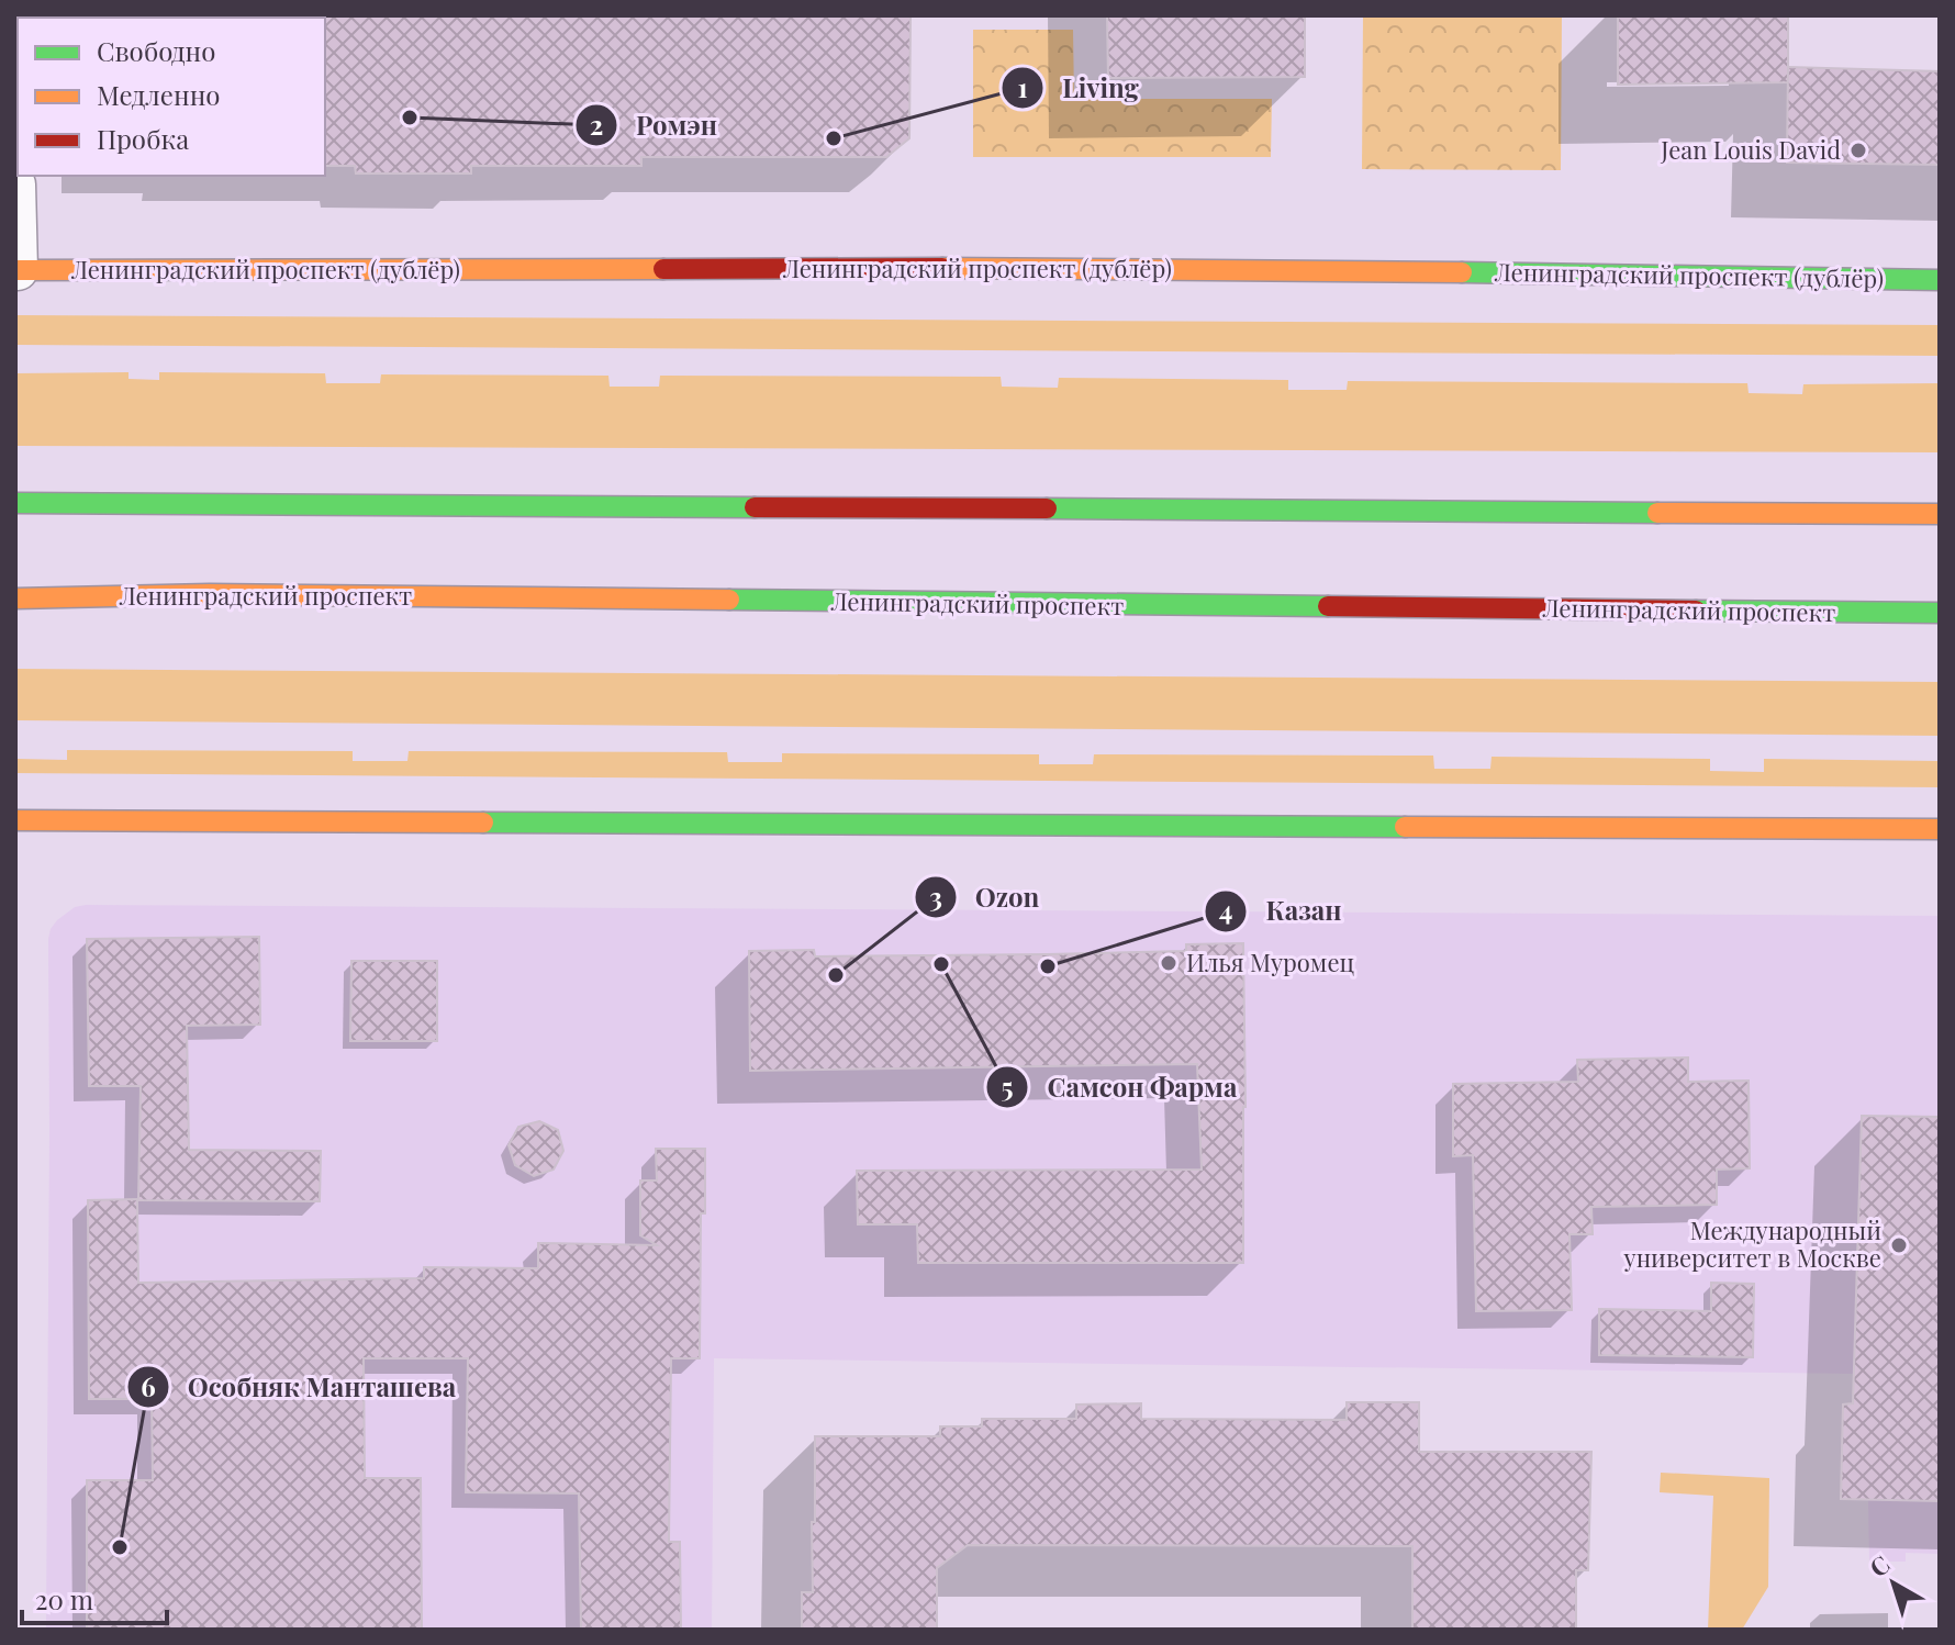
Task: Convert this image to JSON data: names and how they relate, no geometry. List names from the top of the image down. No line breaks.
{"streets":{"main road":["Ленинградский проспект (дублёр)","Ленинградский проспект"]},"places":["Ромэн","Living","Jean Louis David","Илья Муромец","Самсон Фарма","Казан","Ozon","Международный университет в Москве","Особняк Манташева"],"legend":["Свободно","Медленно","Пробка"],"scale_bar":"20 m","north":"top left"}
